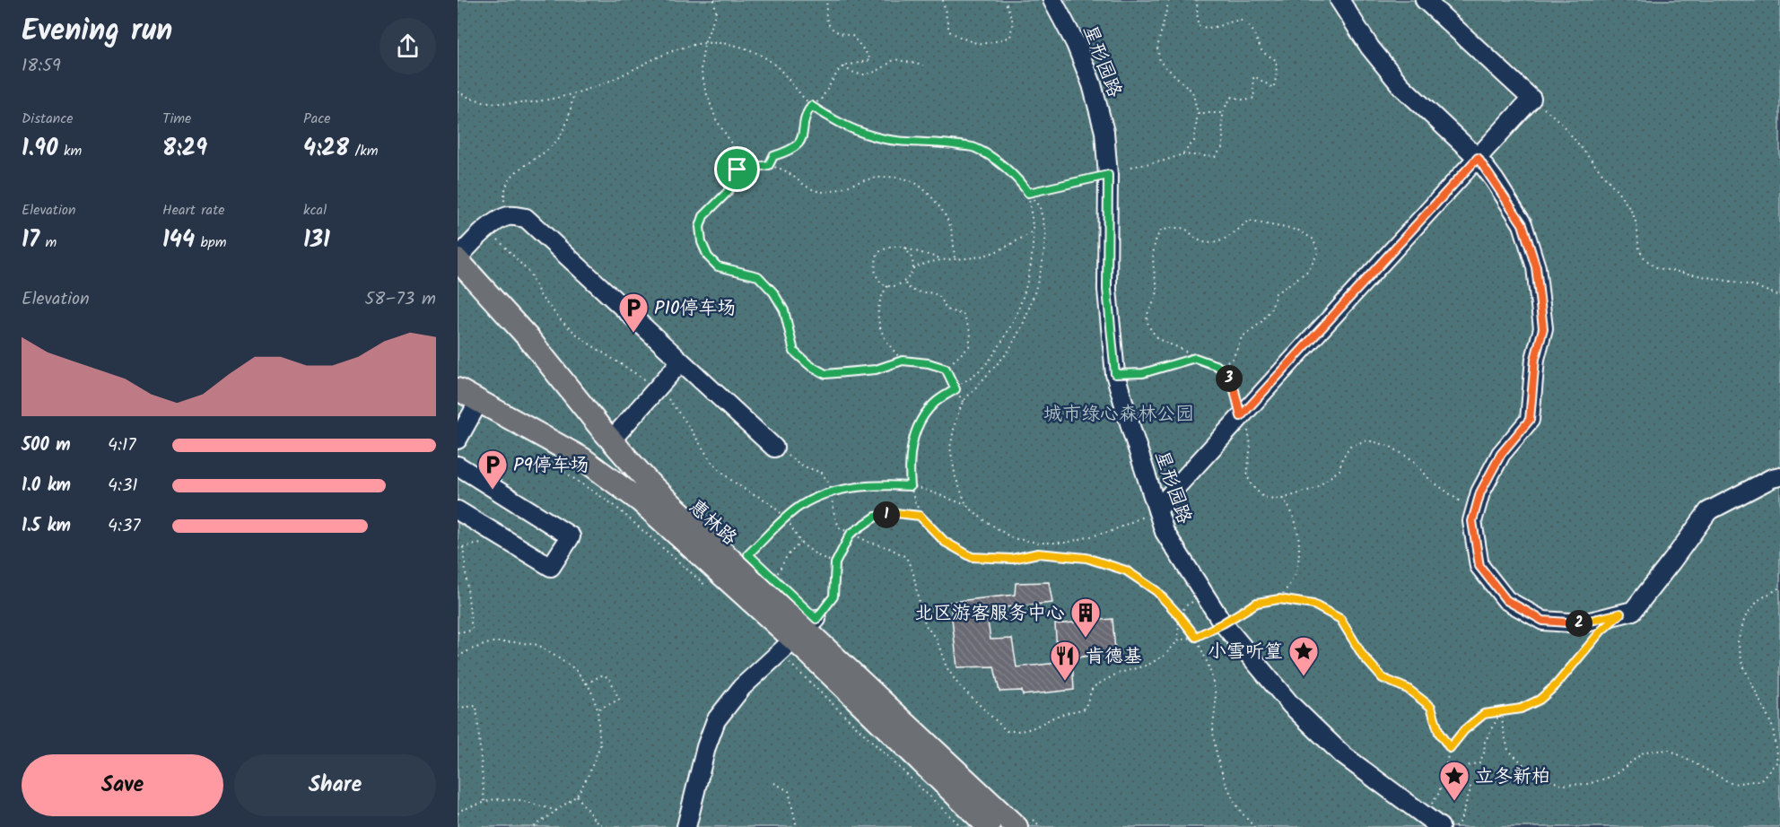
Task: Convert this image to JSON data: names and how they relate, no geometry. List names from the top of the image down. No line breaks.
{"streets":{"main road":["惠林路"],"street":["星形园路"]},"parks":["城市绿心森林公园"],"places":{"parking":["P10停车场","P9停车场"],"building":["北区游客服务中心"],"place":["小雪听篁","立冬新柏"],"restaurant":["肯德基"]},"page":{"heading":["Evening run","18:59"],"stats":[["Distance","1.90 km"],["Time","8:29"],["Pace","4:28 /km"],["Elevation","17 m"],["Heart rate","144 bpm"],["kcal","131"]],"chart":["Elevation","58–73 m"],"pins":["3","1","2"],"list":[{"name":"500 m","note":"4:17"},{"name":"1.0 km","note":"4:31"},{"name":"1.5 km","note":"4:37"}],"buttons":["Save","Share"]}}
